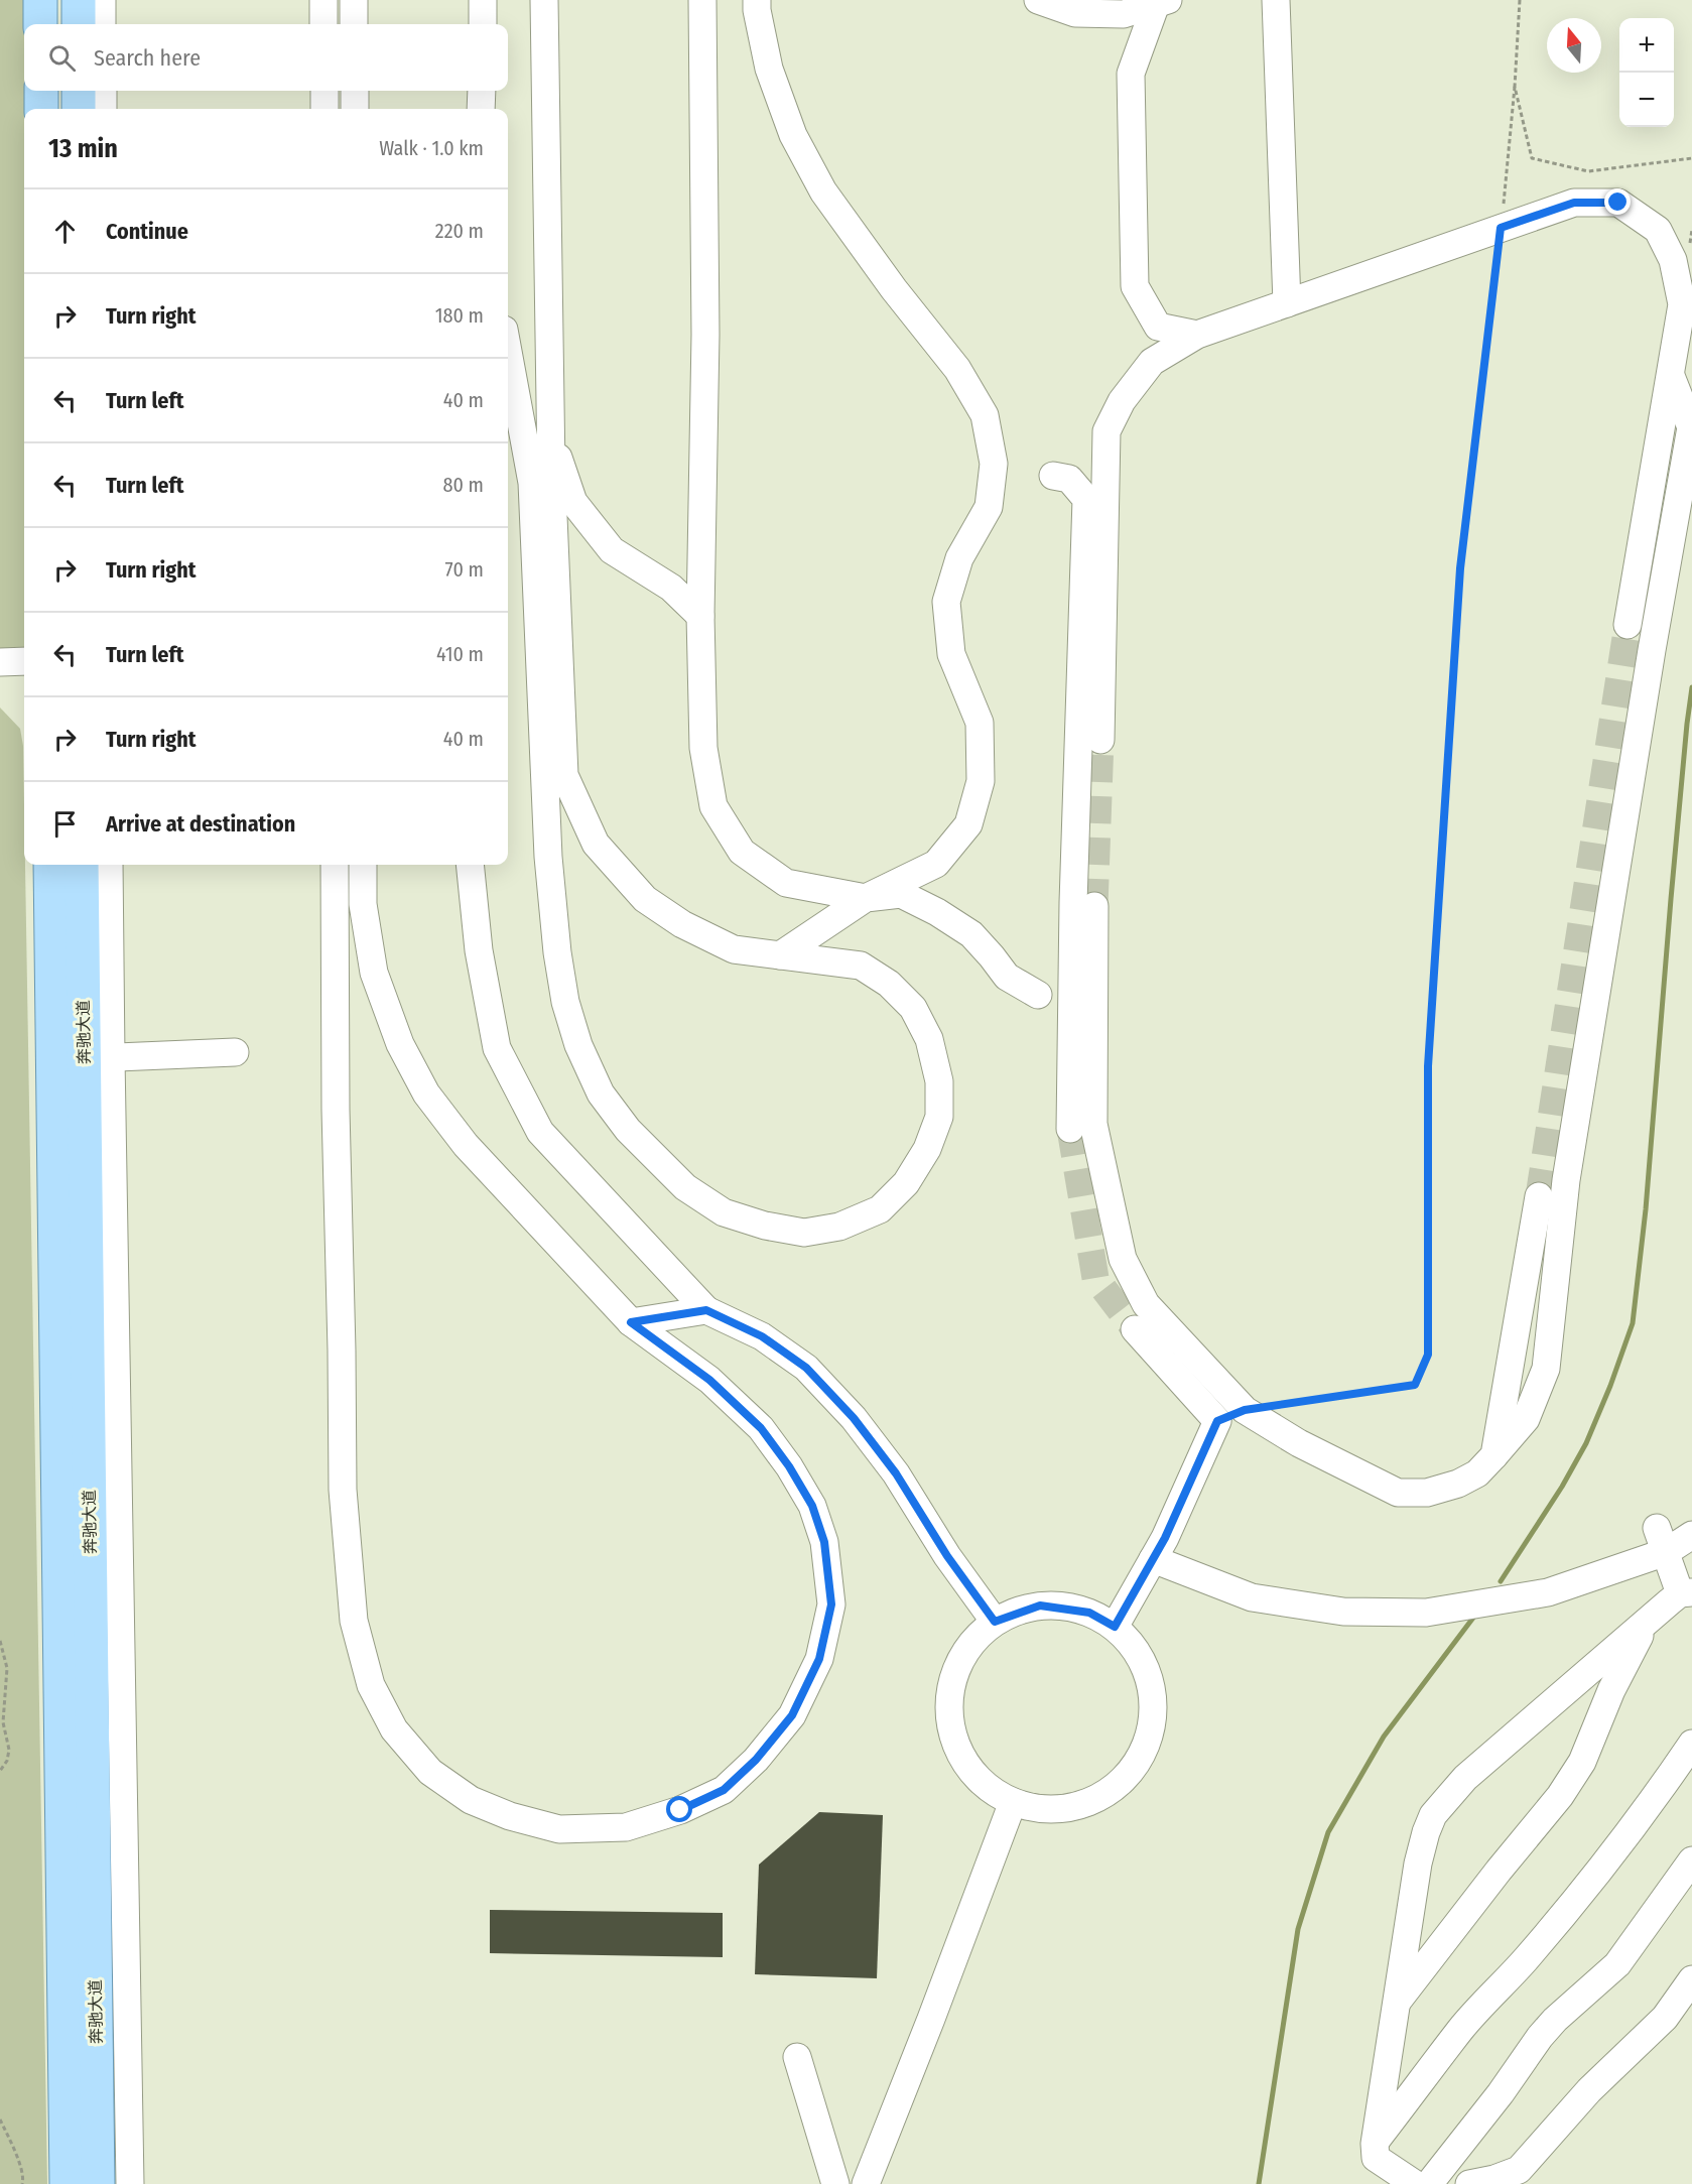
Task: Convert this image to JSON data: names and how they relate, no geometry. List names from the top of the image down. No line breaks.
{"streets":{"main road":["奔驰大道"]},"north":"top","page":{"map_buttons":["+","−"],"search":"Search here","heading":["13 min","Walk · 1.0 km"],"list":[["Continue","220 m"],["Turn right","180 m"],["Turn left","40 m"],["Turn left","80 m"],["Turn right","70 m"],["Turn left","410 m"],["Turn right","40 m"],"Arrive at destination"]}}
